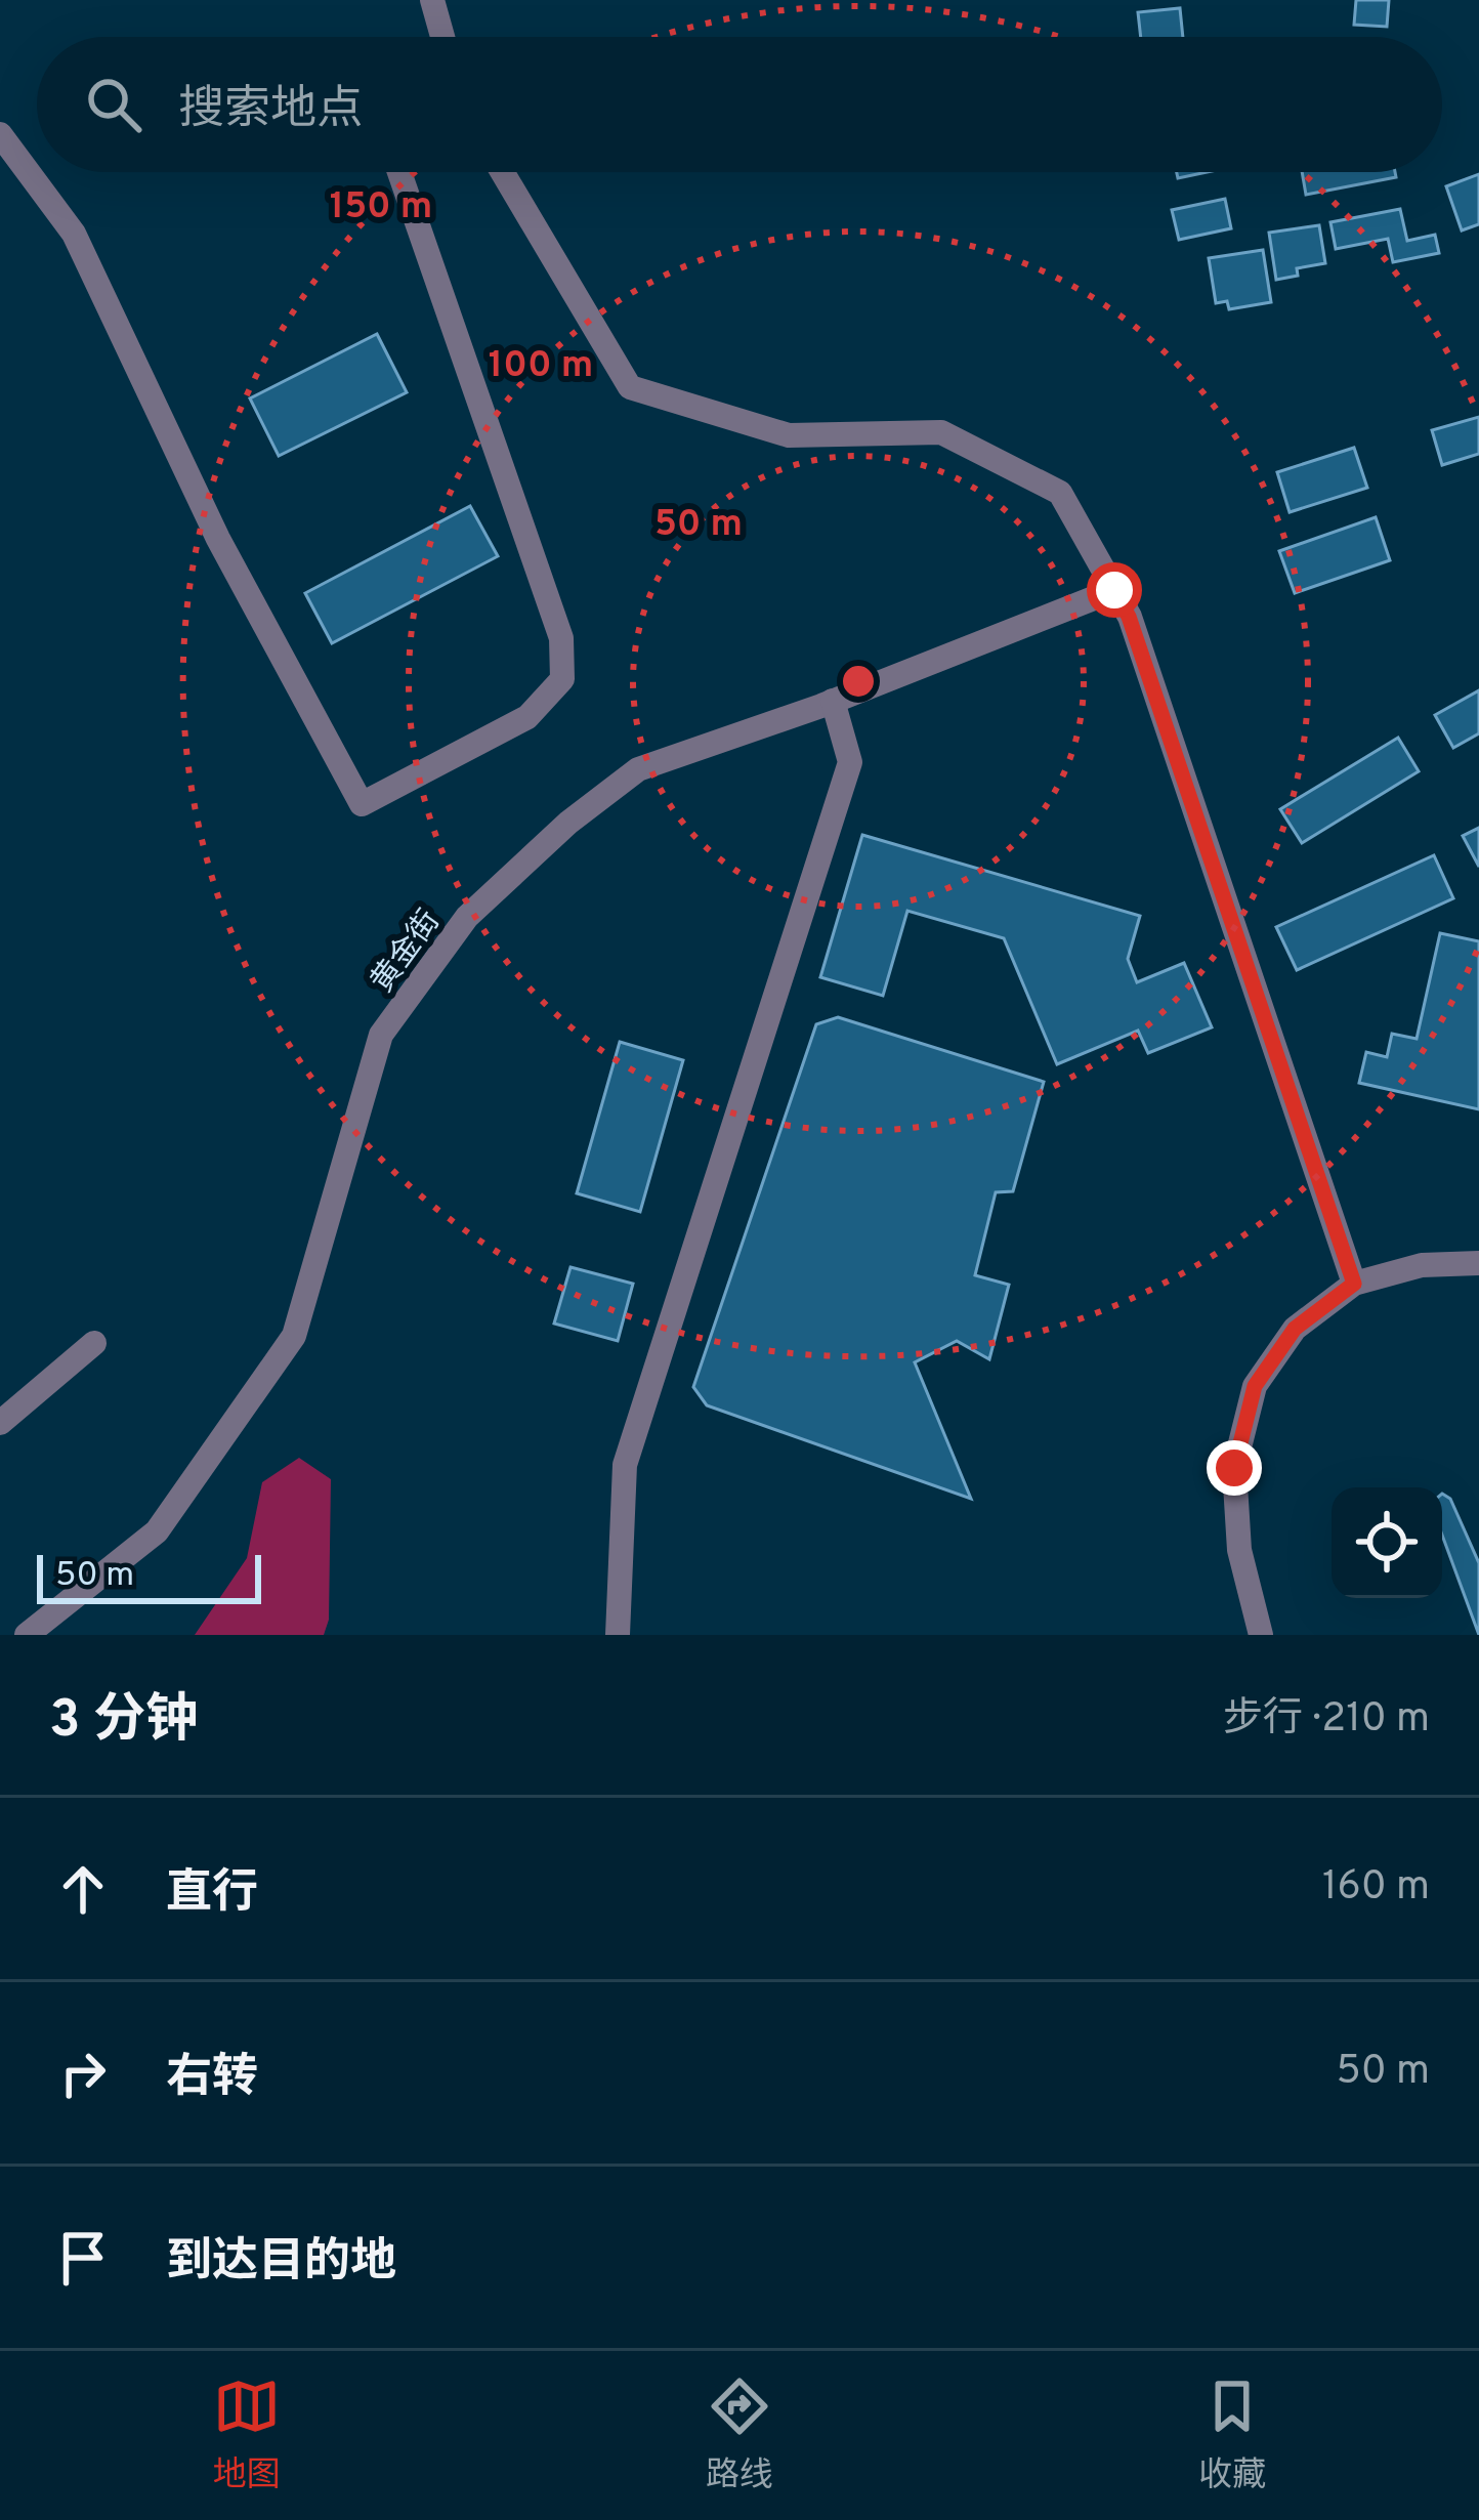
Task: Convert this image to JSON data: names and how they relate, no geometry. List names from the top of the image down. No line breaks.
{"streets":{"street":["黄金街"]},"scale_bar":"50 m","page":{"search":"搜索地点","scale":"50 m","heading":["3 分钟","步行 · 210 m"],"list":[["直行","160 m"],["右转","50 m"],"到达目的地"],"nav":["地图","路线","收藏"]},"rings":["150 m","100 m","50 m"]}
